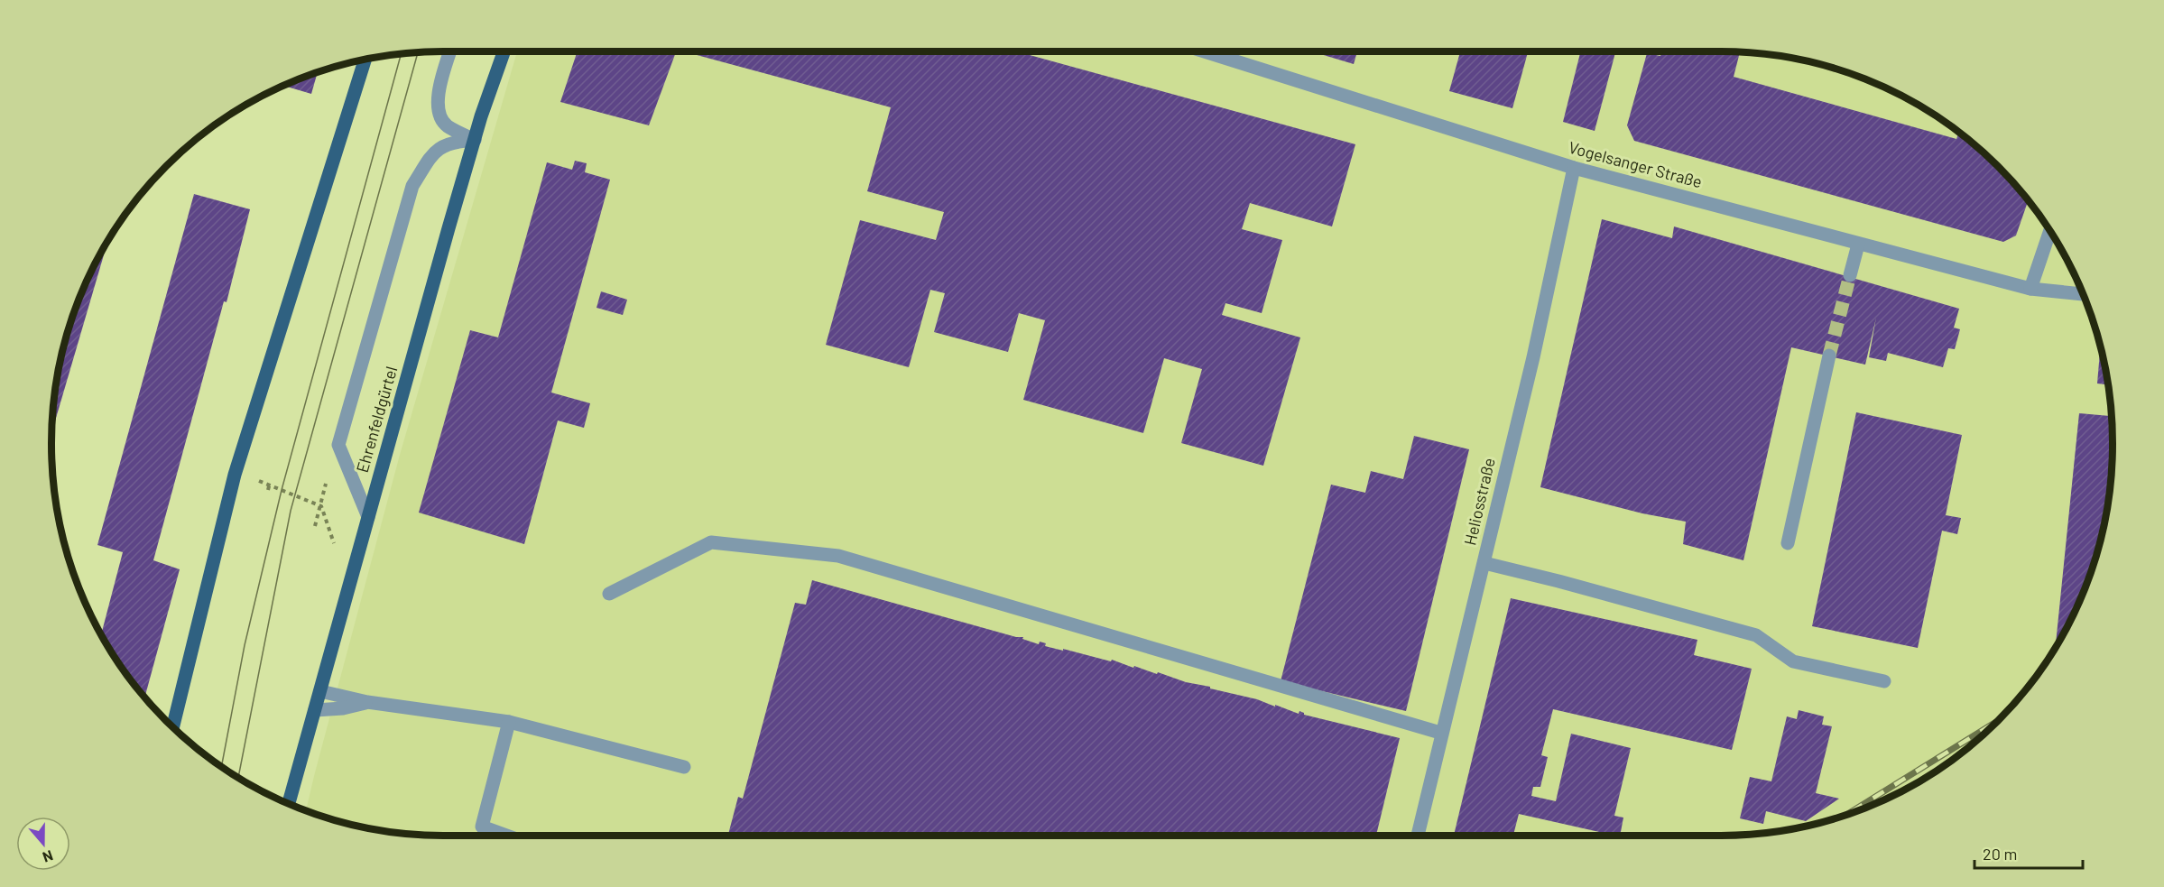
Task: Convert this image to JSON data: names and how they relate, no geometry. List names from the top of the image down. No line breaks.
{"streets":{"main road":["Ehrenfeldgürtel"],"street":["Vogelsanger Straße","Heliosstraße"]},"crossings":[["Vogelsanger Straße","Heliosstraße"]],"scale_bar":"20 m","north":"bottom"}
